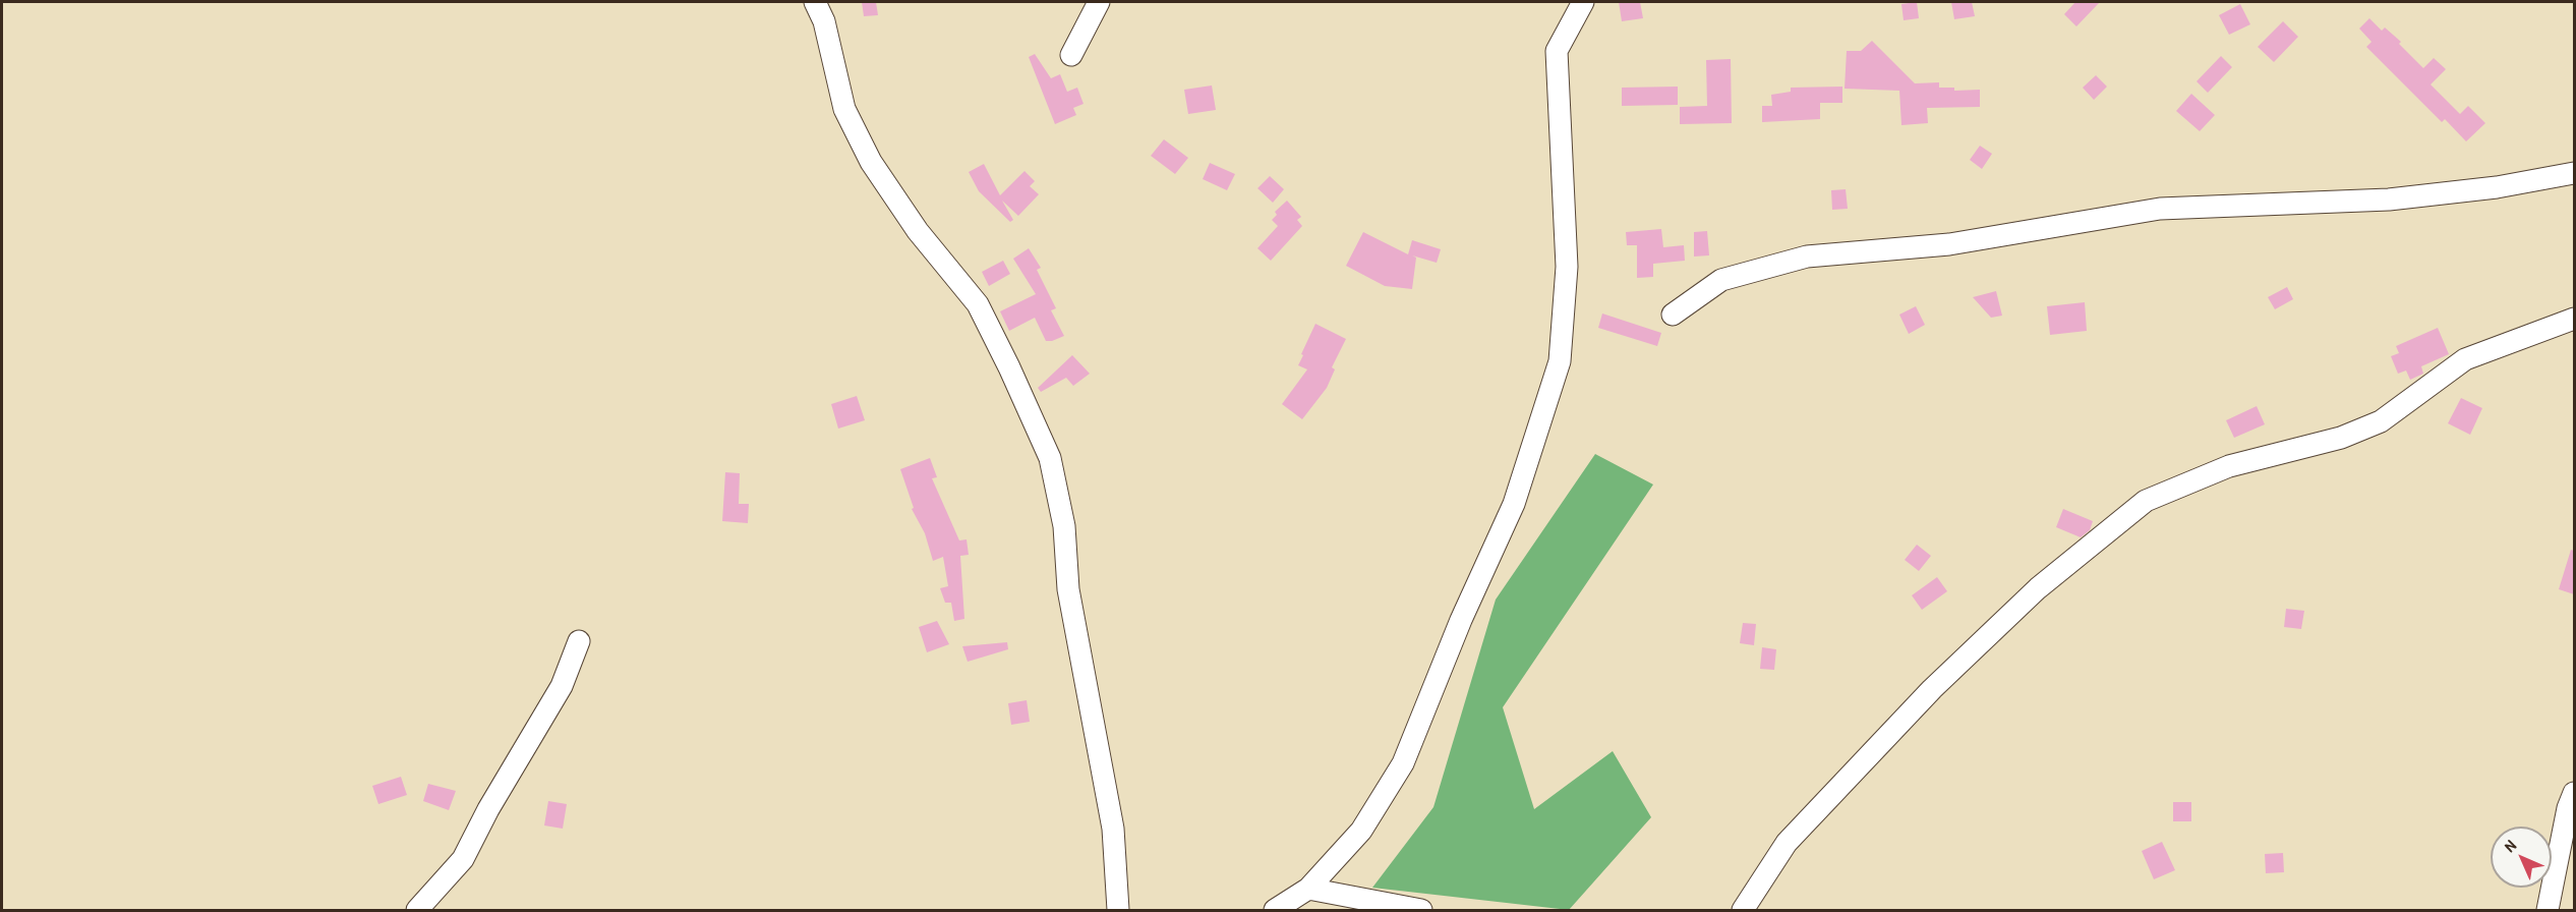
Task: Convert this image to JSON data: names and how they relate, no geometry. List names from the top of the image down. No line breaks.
{"north":"top left"}
